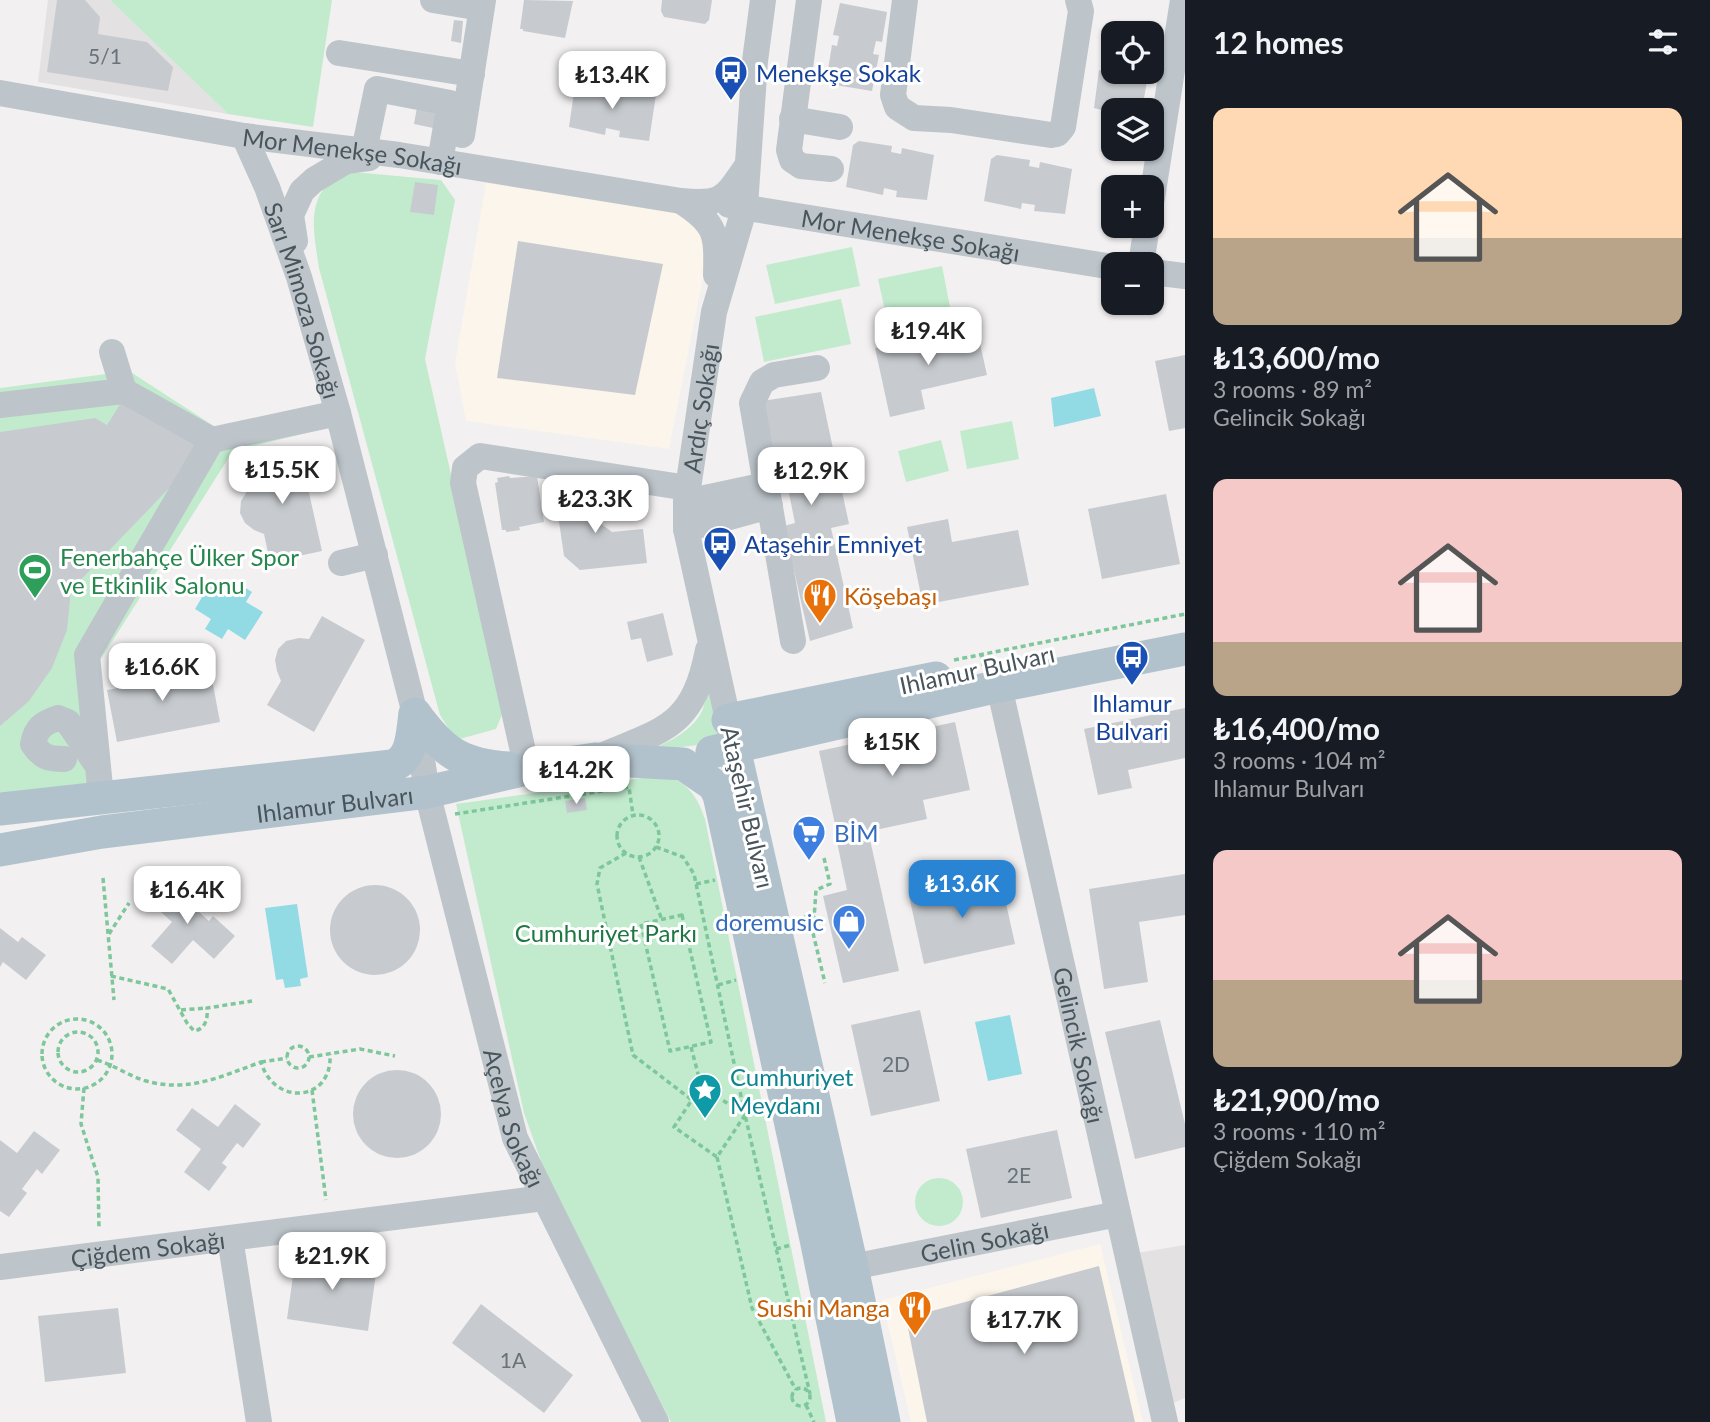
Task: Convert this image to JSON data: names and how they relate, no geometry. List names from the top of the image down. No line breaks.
{"streets":{"main road":["Ihlamur Bulvarı","Ataşehir Bulvarı"],"street":["Mor Menekşe Sokağı","Sarı Mimoza Sokağı","Ardıç Sokağı","Gelincik Sokağı","Açelya Sokağı","Gelin Sokağı","Çiğdem Sokağı"]},"crossings":[["Mor Menekşe Sokağı","Sarı Mimoza Sokağı"],["Mor Menekşe Sokağı","Ardıç Sokağı"],["Sarı Mimoza Sokağı","Ihlamur Bulvarı"],["Sarı Mimoza Sokağı","Açelya Sokağı"],["Ardıç Sokağı","Ihlamur Bulvarı"],["Ardıç Sokağı","Ataşehir Bulvarı"],["Ihlamur Bulvarı","Ataşehir Bulvarı"],["Ihlamur Bulvarı","Gelincik Sokağı"],["Ihlamur Bulvarı","Açelya Sokağı"],["Ataşehir Bulvarı","Gelin Sokağı"],["Gelincik Sokağı","Gelin Sokağı"],["Açelya Sokağı","Çiğdem Sokağı"]],"parks":["Cumhuriyet Parkı"],"places":{"bus stop":["Menekşe Sokak","Ataşehir Emniyet","Ihlamur Bulvari"],"sports":["Fenerbahçe Ülker Spor ve Etkinlik Salonu"],"restaurant":["Köşebaşı","Sushi Manga"],"supermarket":["BİM"],"shop":["doremusic"],"place":["Cumhuriyet Meydanı"]},"house_numbers":["5/1","2D","2E","1A"],"page":{"heading":"12 homes","map_buttons":["+","−"],"price":["₺13.4K","₺19.4K","₺15.5K","₺12.9K","₺23.3K","₺16.6K","₺15K","₺14.2K","₺13.6K","₺16.4K","₺21.9K","₺17.7K"],"list":[{"name":"₺13,600/mo","note":"3 rooms · 89 m² · Gelincik Sokağı"},{"name":"₺16,400/mo","note":"3 rooms · 104 m² · Ihlamur Bulvarı"},{"name":"₺21,900/mo","note":"3 rooms · 110 m² · Çiğdem Sokağı"}]}}
